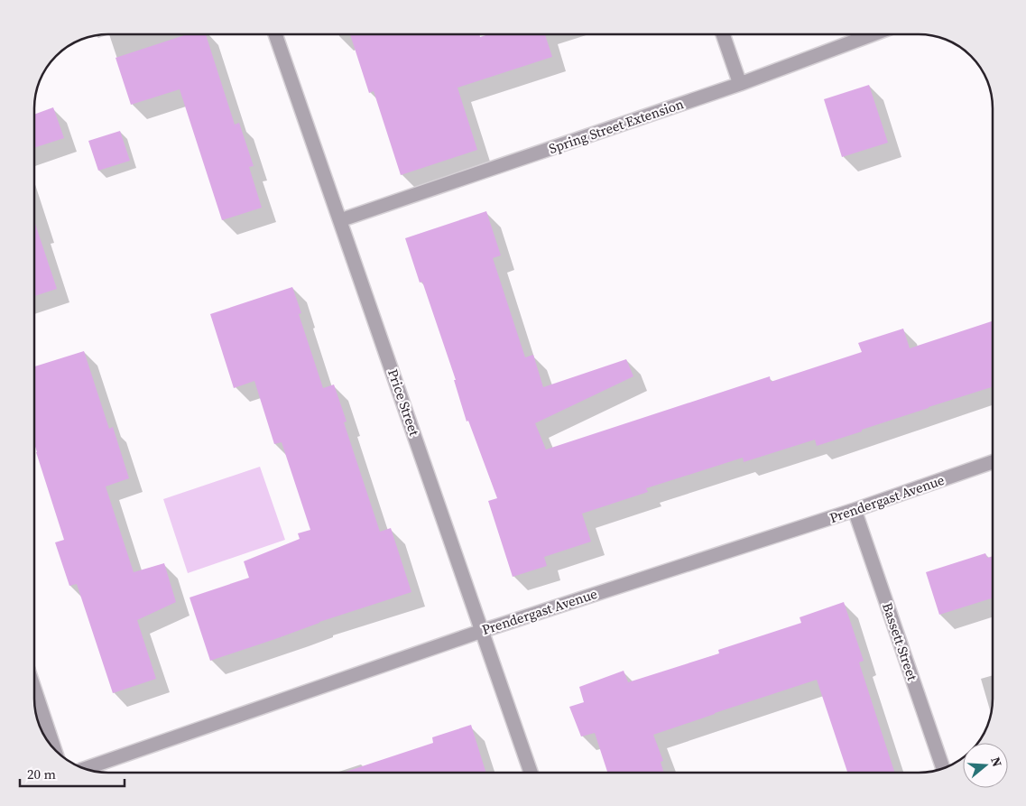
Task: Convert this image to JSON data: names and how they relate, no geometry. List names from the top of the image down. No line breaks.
{"streets":{"street":["Spring Street Extension","Price Street","Prendergast Avenue","Bassett Street"]},"crossings":[["Spring Street Extension","Price Street"],["Price Street","Prendergast Avenue"],["Prendergast Avenue","Bassett Street"]],"scale_bar":"20 m","north":"right"}
